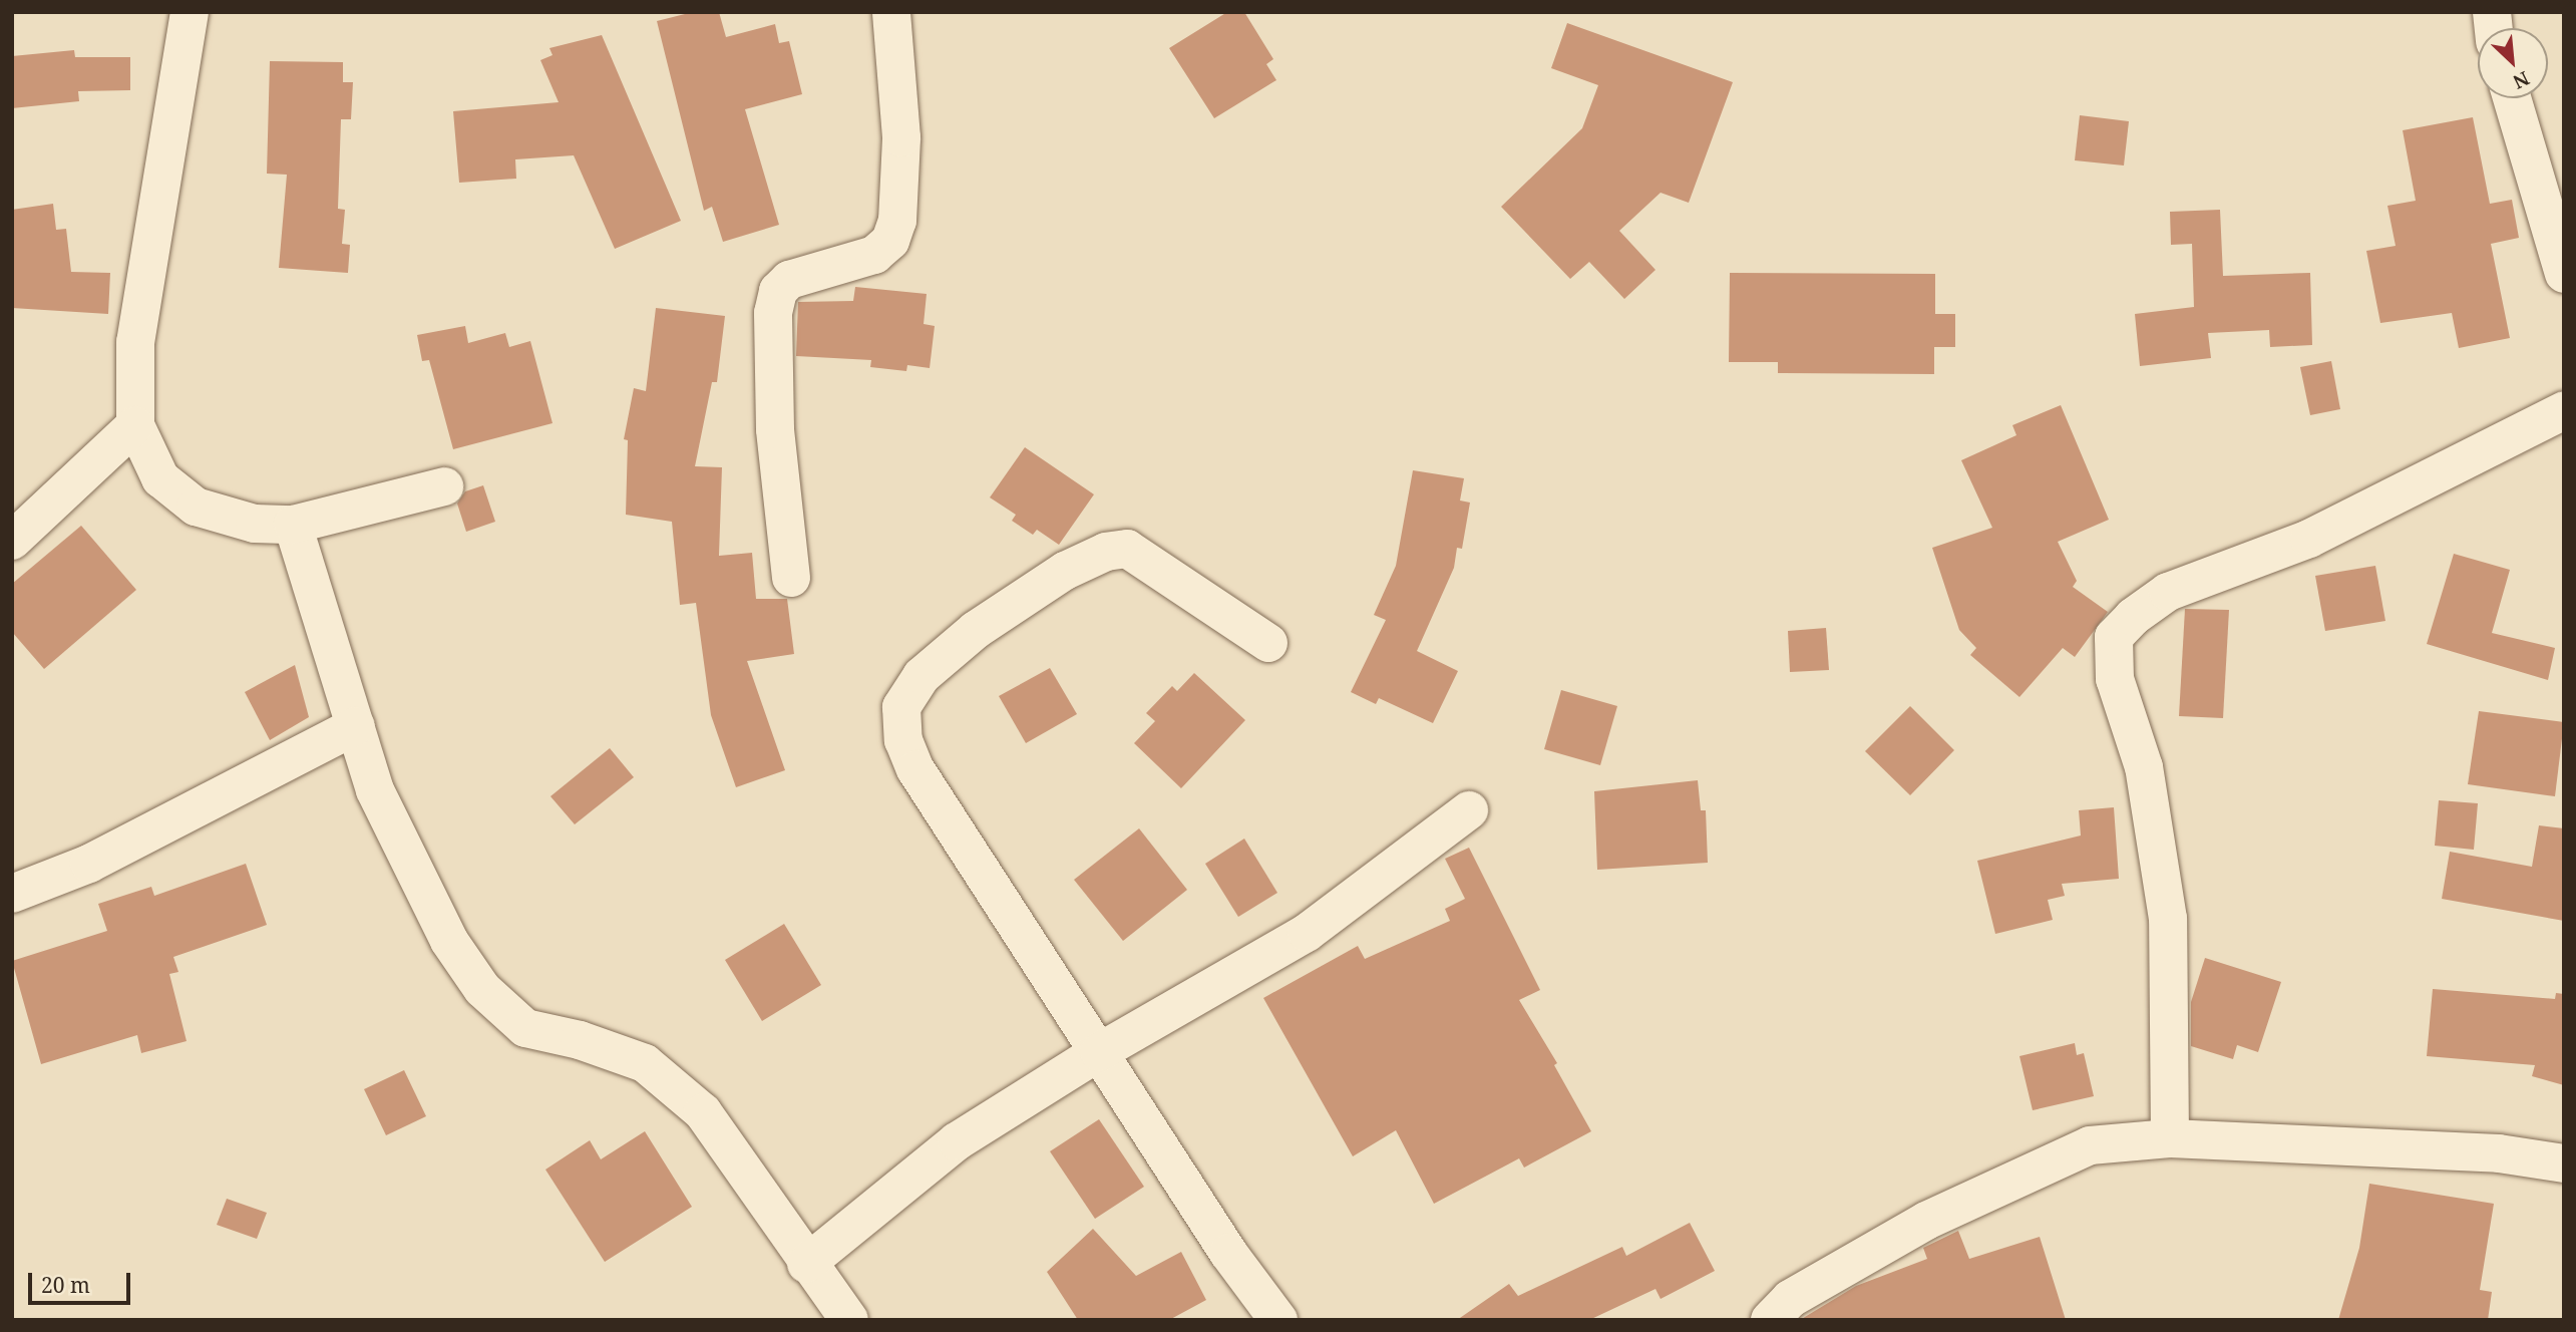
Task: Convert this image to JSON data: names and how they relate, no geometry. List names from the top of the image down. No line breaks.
{"scale_bar":"20 m","north":"bottom right"}
